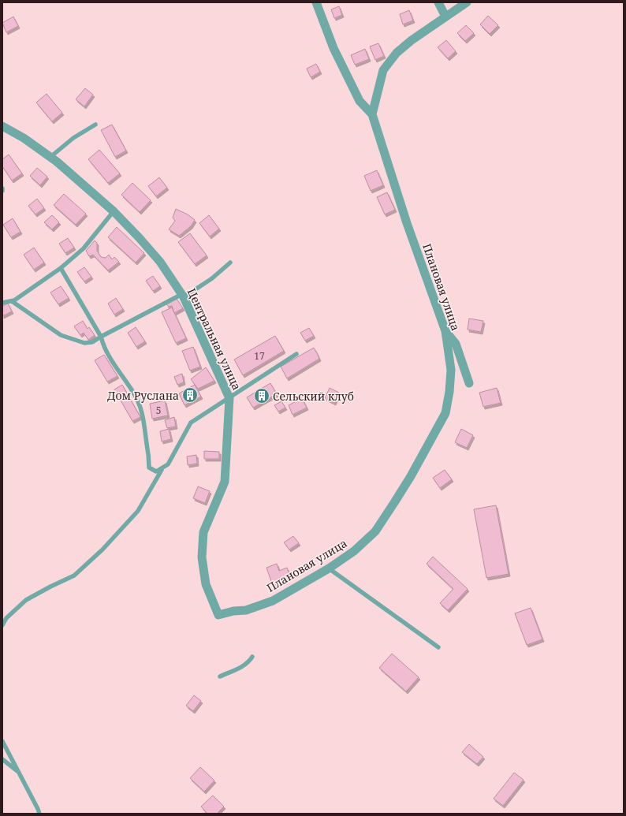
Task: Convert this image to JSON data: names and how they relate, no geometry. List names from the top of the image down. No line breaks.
{"streets":{"street":["Плановая улица","Центральная улица"]},"crossings":[["Плановая улица","Центральная улица"]],"places":{"building":["Дом Руслана","Сельский клуб"]},"house_numbers":["17","5"]}
